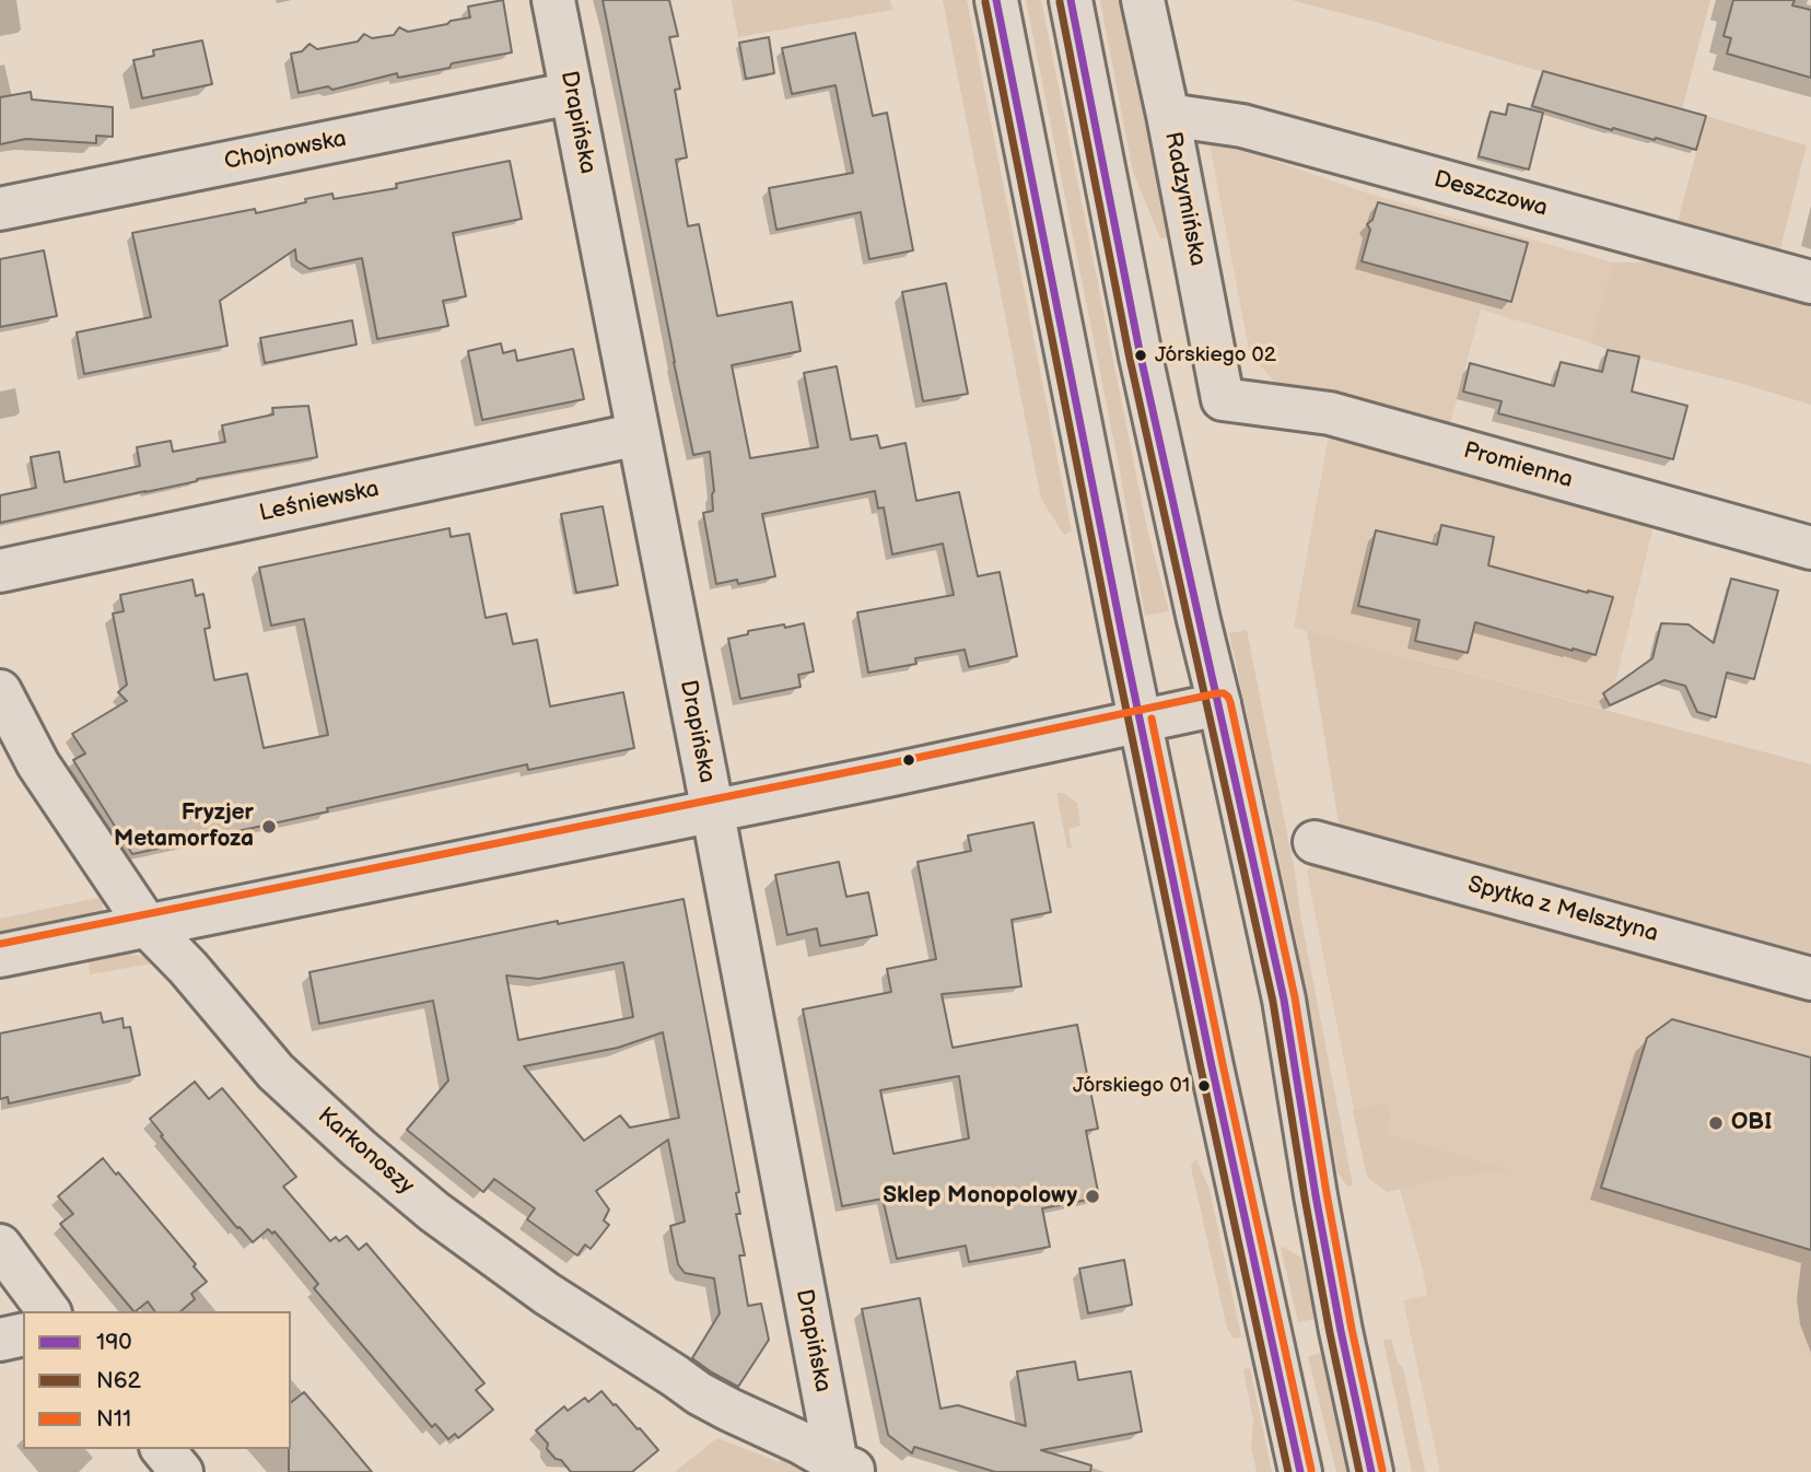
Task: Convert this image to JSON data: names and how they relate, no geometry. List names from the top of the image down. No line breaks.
{"streets":{"street":["Drapińska","Chojnowska","Deszczowa","Radzymińska","Promienna","Leśniewska","Spytka z Melsztyna","Karkonoszy"]},"crossings":[["Drapińska","Chojnowska"],["Drapińska","Leśniewska"],["Drapińska","Karkonoszy"],["Deszczowa","Radzymińska"],["Radzymińska","Promienna"]],"places":["Jórskiego 02","Fryzjer Metamorfoza","Jórskiego 01","OBI","Sklep Monopolowy"],"lines":["transit line 190","transit line N62","transit line N11"],"legend":["190","N62","N11"]}
